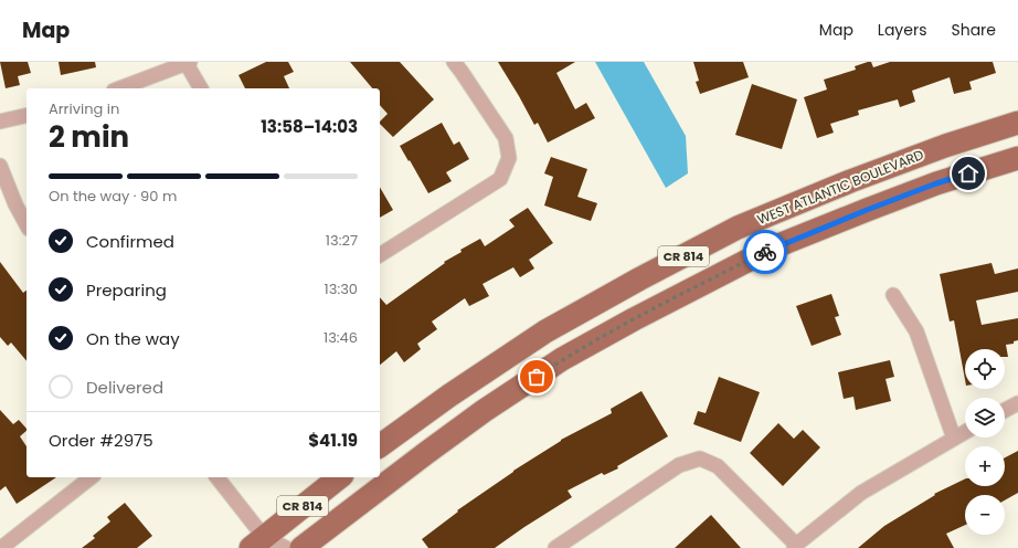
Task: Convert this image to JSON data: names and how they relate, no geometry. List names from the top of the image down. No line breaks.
{"streets":{"main road":["WEST ATLANTIC BOULEVARD","CR 814"]},"page":{"header":"Map","nav":["Map","Layers","Share"],"heading":["2 min","Arriving in","13:58–14:03"],"panel":["Order #2975","$41.19"],"bar":"On the way · 90 m","list":[["Confirmed","13:27"],["Preparing","13:30"],["On the way","13:46"],"Delivered"],"map_buttons":["+","−"]}}
